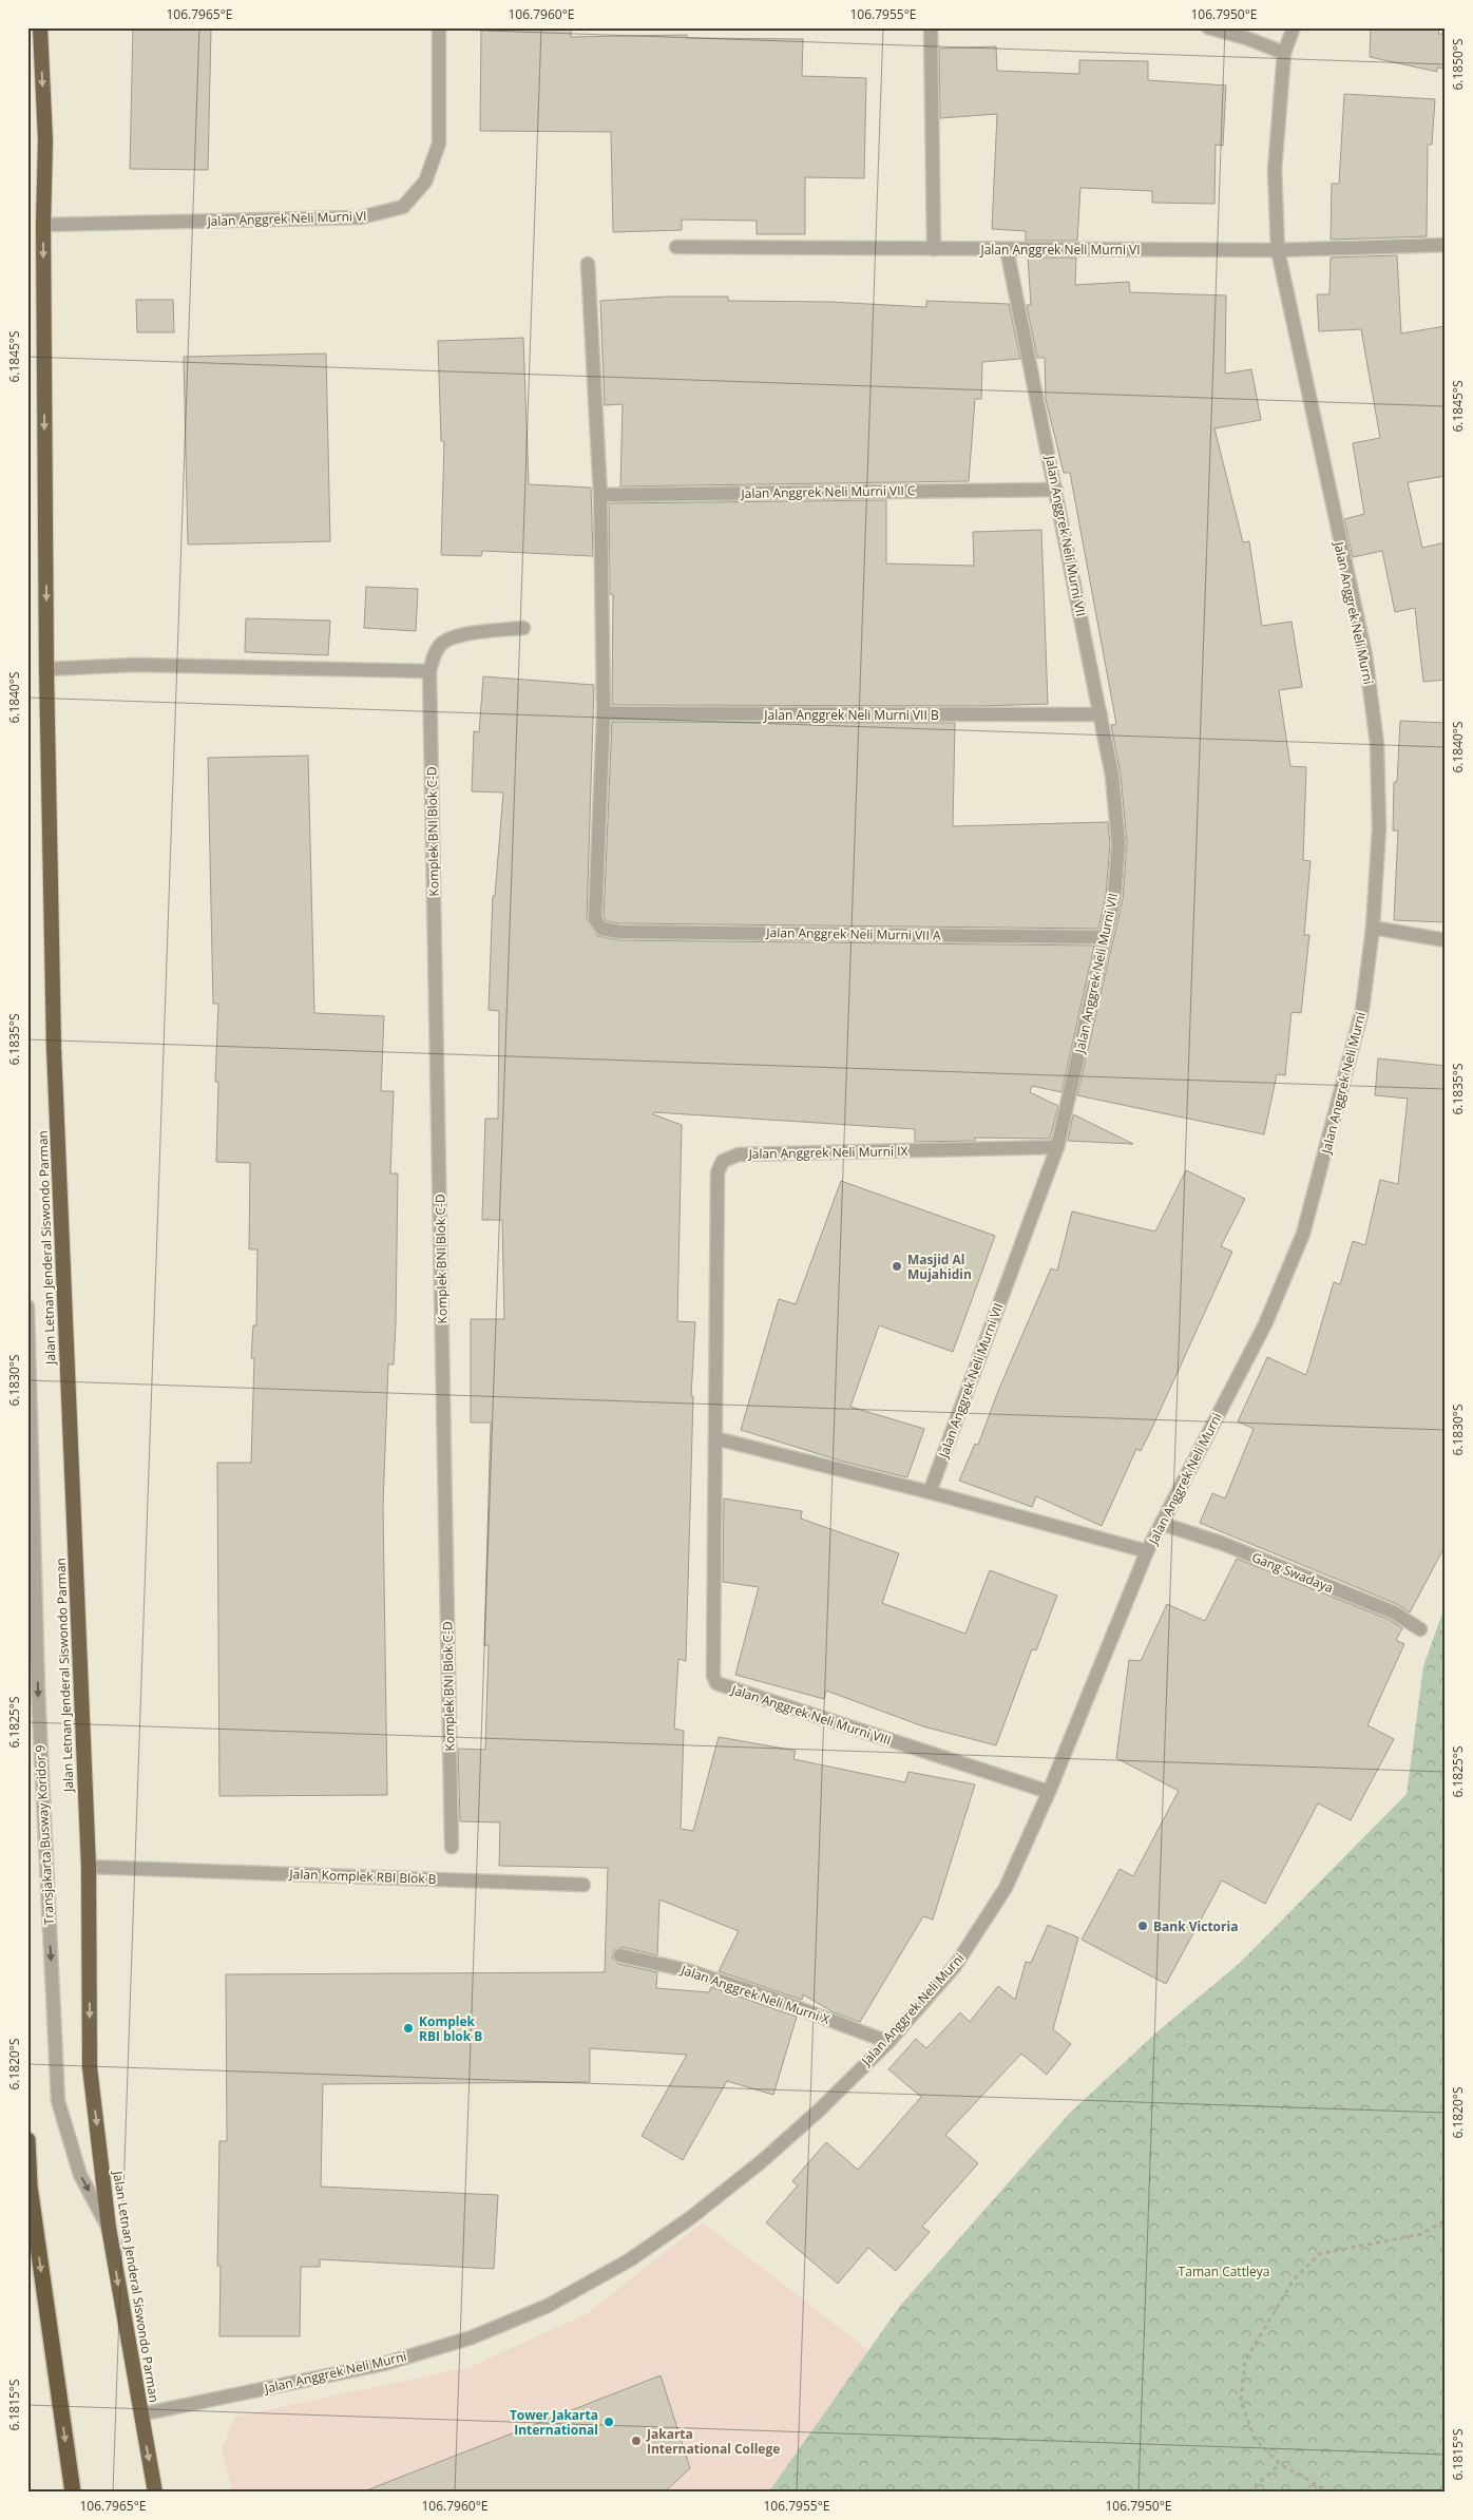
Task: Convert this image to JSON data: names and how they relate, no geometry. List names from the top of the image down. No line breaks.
{"streets":{"highway":["Jalan Letnan Jenderal Siswondo Parman"],"street":["Jalan Anggrek Neli Murni VI","Jalan Anggrek Neli Murni VII C","Jalan Anggrek Neli Murni VII","Jalan Anggrek Neli Murni","Jalan Anggrek Neli Murni VII B","Komplek BNI Blok C-D","Jalan Anggrek Neli Murni VII A","Jalan Anggrek Neli Murni IX","Gang Swadaya","Jalan Anggrek Neli Murni VIII","Transjakarta Busway Koridor 9","Jalan Komplek RBI Blok B","Jalan Anggrek Neli Murni X"]},"crossings":[["Jalan Anggrek Neli Murni VI","Jalan Anggrek Neli Murni VII"],["Jalan Anggrek Neli Murni VI","Jalan Anggrek Neli Murni"],["Jalan Anggrek Neli Murni VI","Jalan Letnan Jenderal Siswondo Parman"],["Jalan Anggrek Neli Murni VII C","Jalan Anggrek Neli Murni VII"],["Jalan Anggrek Neli Murni VII","Jalan Anggrek Neli Murni VII B"],["Jalan Anggrek Neli Murni VII","Jalan Anggrek Neli Murni VII A"],["Jalan Anggrek Neli Murni VII","Jalan Anggrek Neli Murni IX"],["Jalan Anggrek Neli Murni","Jalan Letnan Jenderal Siswondo Parman"],["Jalan Anggrek Neli Murni","Gang Swadaya"],["Jalan Anggrek Neli Murni","Jalan Anggrek Neli Murni VIII"],["Jalan Anggrek Neli Murni","Jalan Anggrek Neli Murni X"],["Jalan Anggrek Neli Murni VII B","Jalan Anggrek Neli Murni VII A"],["Jalan Anggrek Neli Murni IX","Jalan Anggrek Neli Murni VIII"],["Jalan Letnan Jenderal Siswondo Parman","Transjakarta Busway Koridor 9"],["Jalan Letnan Jenderal Siswondo Parman","Jalan Komplek RBI Blok B"]],"one_way":["Jalan Letnan Jenderal Siswondo Parman","Transjakarta Busway Koridor 9"],"parks":["Taman Cattleya"],"places":["Masjid Al Mujahidin","Bank Victoria","Komplek RBI blok B","Tower Jakarta International","Jakarta International College"],"coordinates":["106.7965°E","106.7960°E","106.7955°E","106.7950°E","6.1850°S","6.1845°S","6.1840°S","6.1835°S","6.1830°S","6.1825°S","6.1820°S","6.1815°S"]}
